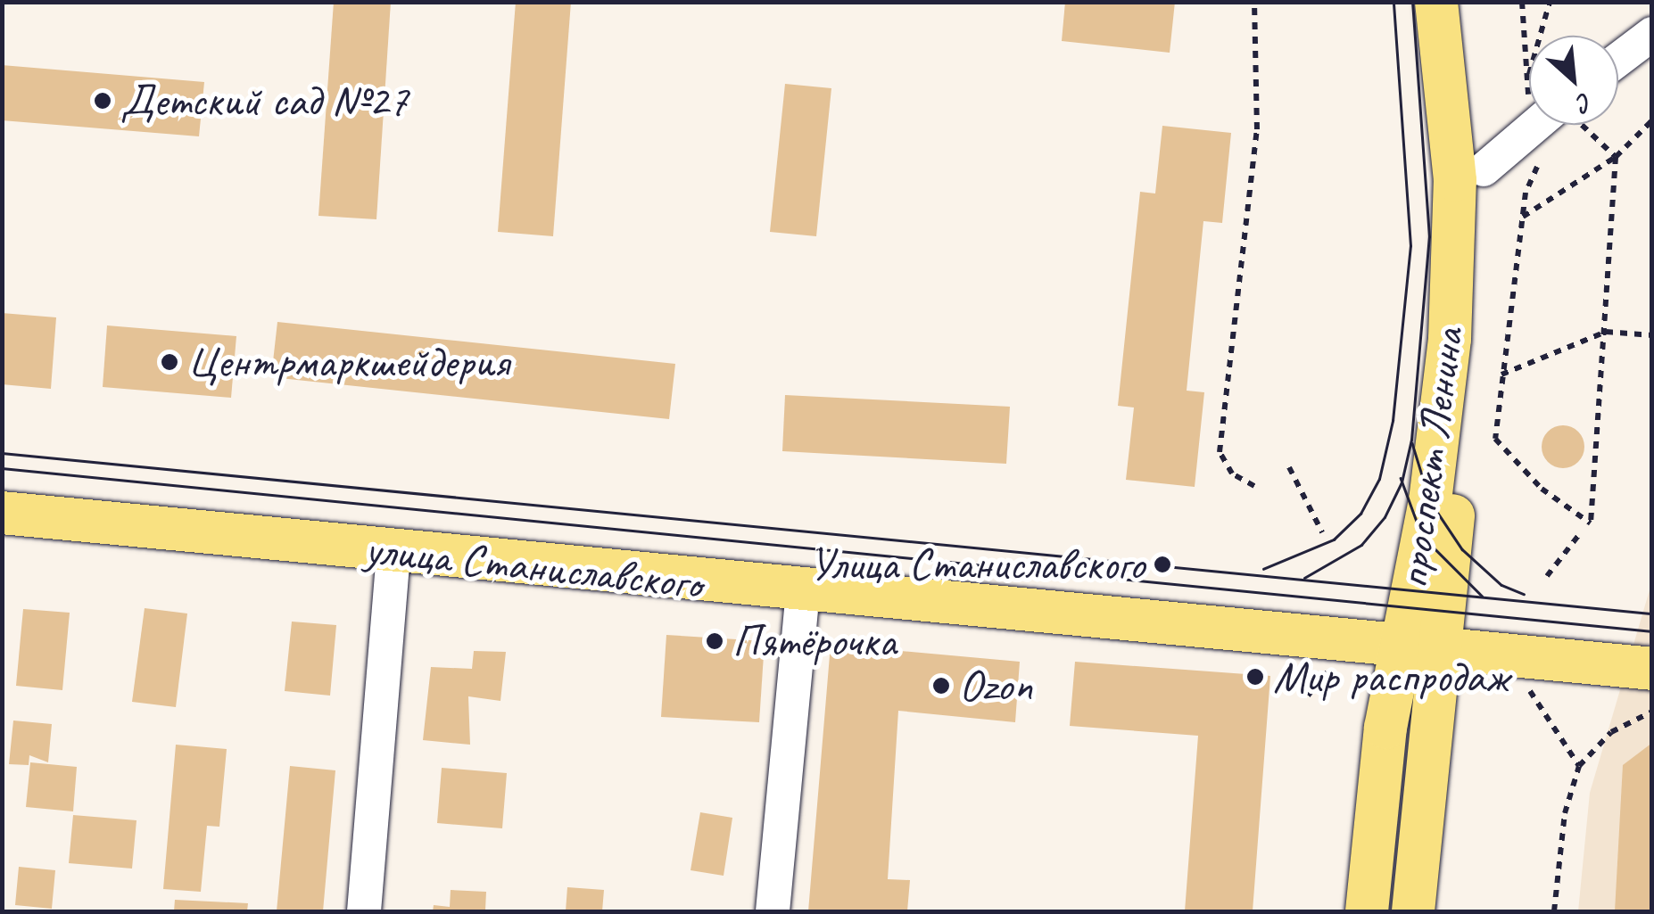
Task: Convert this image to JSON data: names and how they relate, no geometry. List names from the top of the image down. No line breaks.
{"streets":{"main road":["проспект Ленина","улица Станиславского"]},"crossings":[["проспект Ленина","улица Станиславского"]],"places":["Детский сад №27","Центрмаркшейдерия","Улица Станиславского","Пятёрочка","Мир распродаж","Ozon"],"north":"bottom right"}
